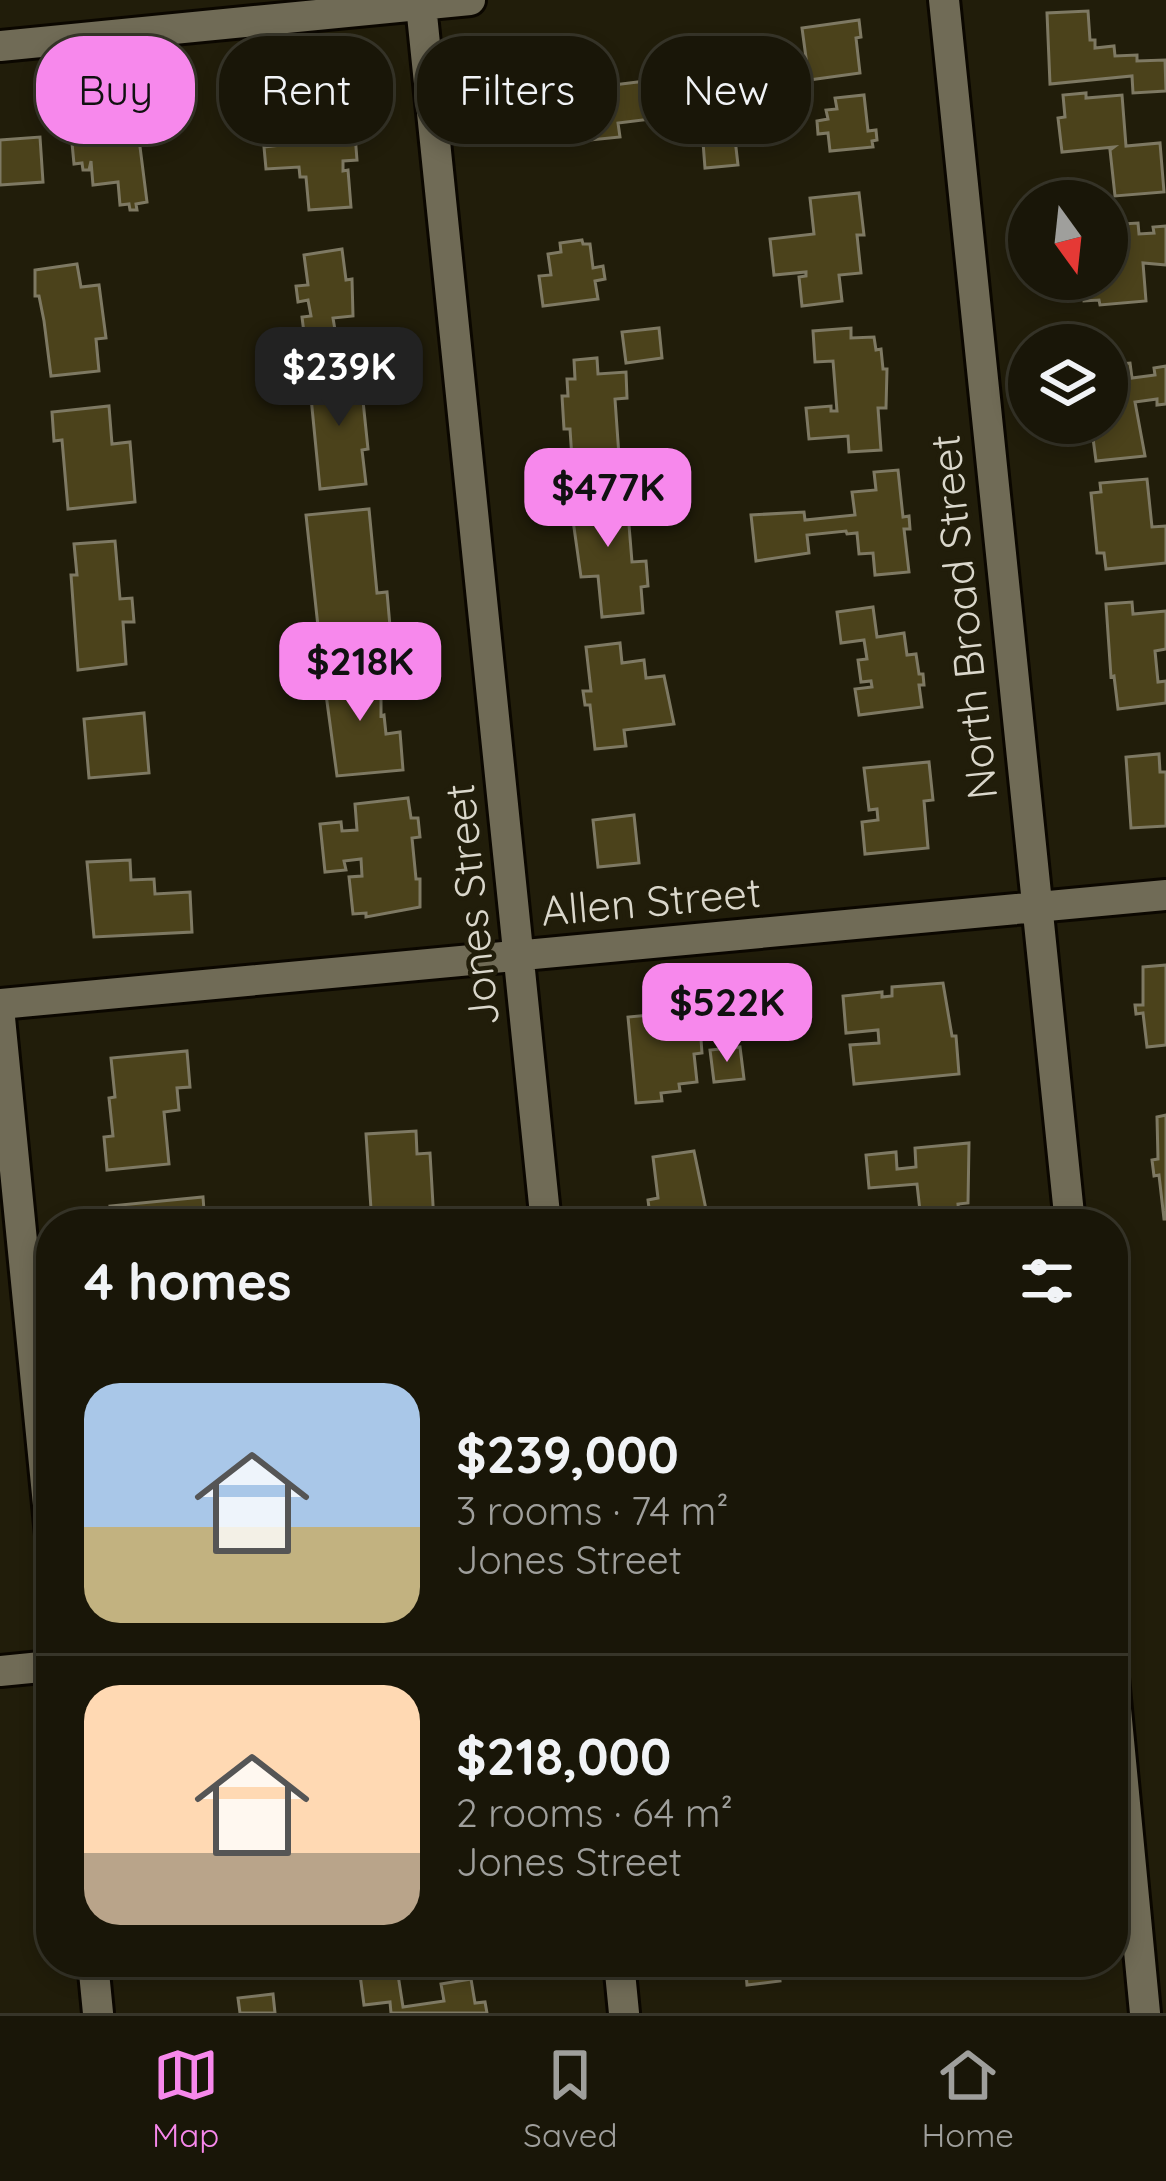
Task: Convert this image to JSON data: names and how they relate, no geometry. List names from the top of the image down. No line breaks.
{"streets":{"street":["North Broad Street","Allen Street","Jones Street"]},"crossings":[["North Broad Street","Allen Street"],["Allen Street","Jones Street"]],"north":"bottom","page":{"chip":["Buy","Rent","Filters","New"],"price":["$239K","$477K","$218K","$522K"],"heading":"4 homes","list":[{"name":"$239,000","note":"3 rooms · 74 m² · Jones Street"},{"name":"$218,000","note":"2 rooms · 64 m² · Jones Street"}],"tabs":["Map","Saved","Home"]}}
